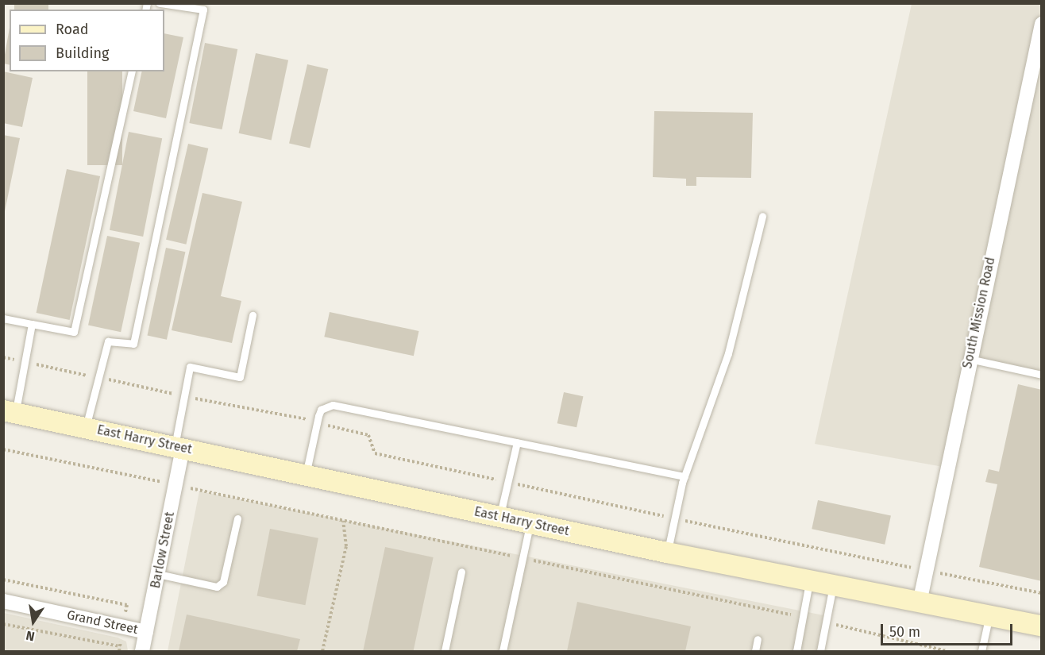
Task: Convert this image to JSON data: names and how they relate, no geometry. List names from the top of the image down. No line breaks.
{"streets":{"main road":["East Harry Street"],"street":["South Mission Road","Barlow Street","Grand Street"]},"crossings":[["South Mission Road","East Harry Street"],["East Harry Street","Barlow Street"],["Barlow Street","Grand Street"]],"legend":["Road","Building"],"scale_bar":"50 m","north":"bottom"}
